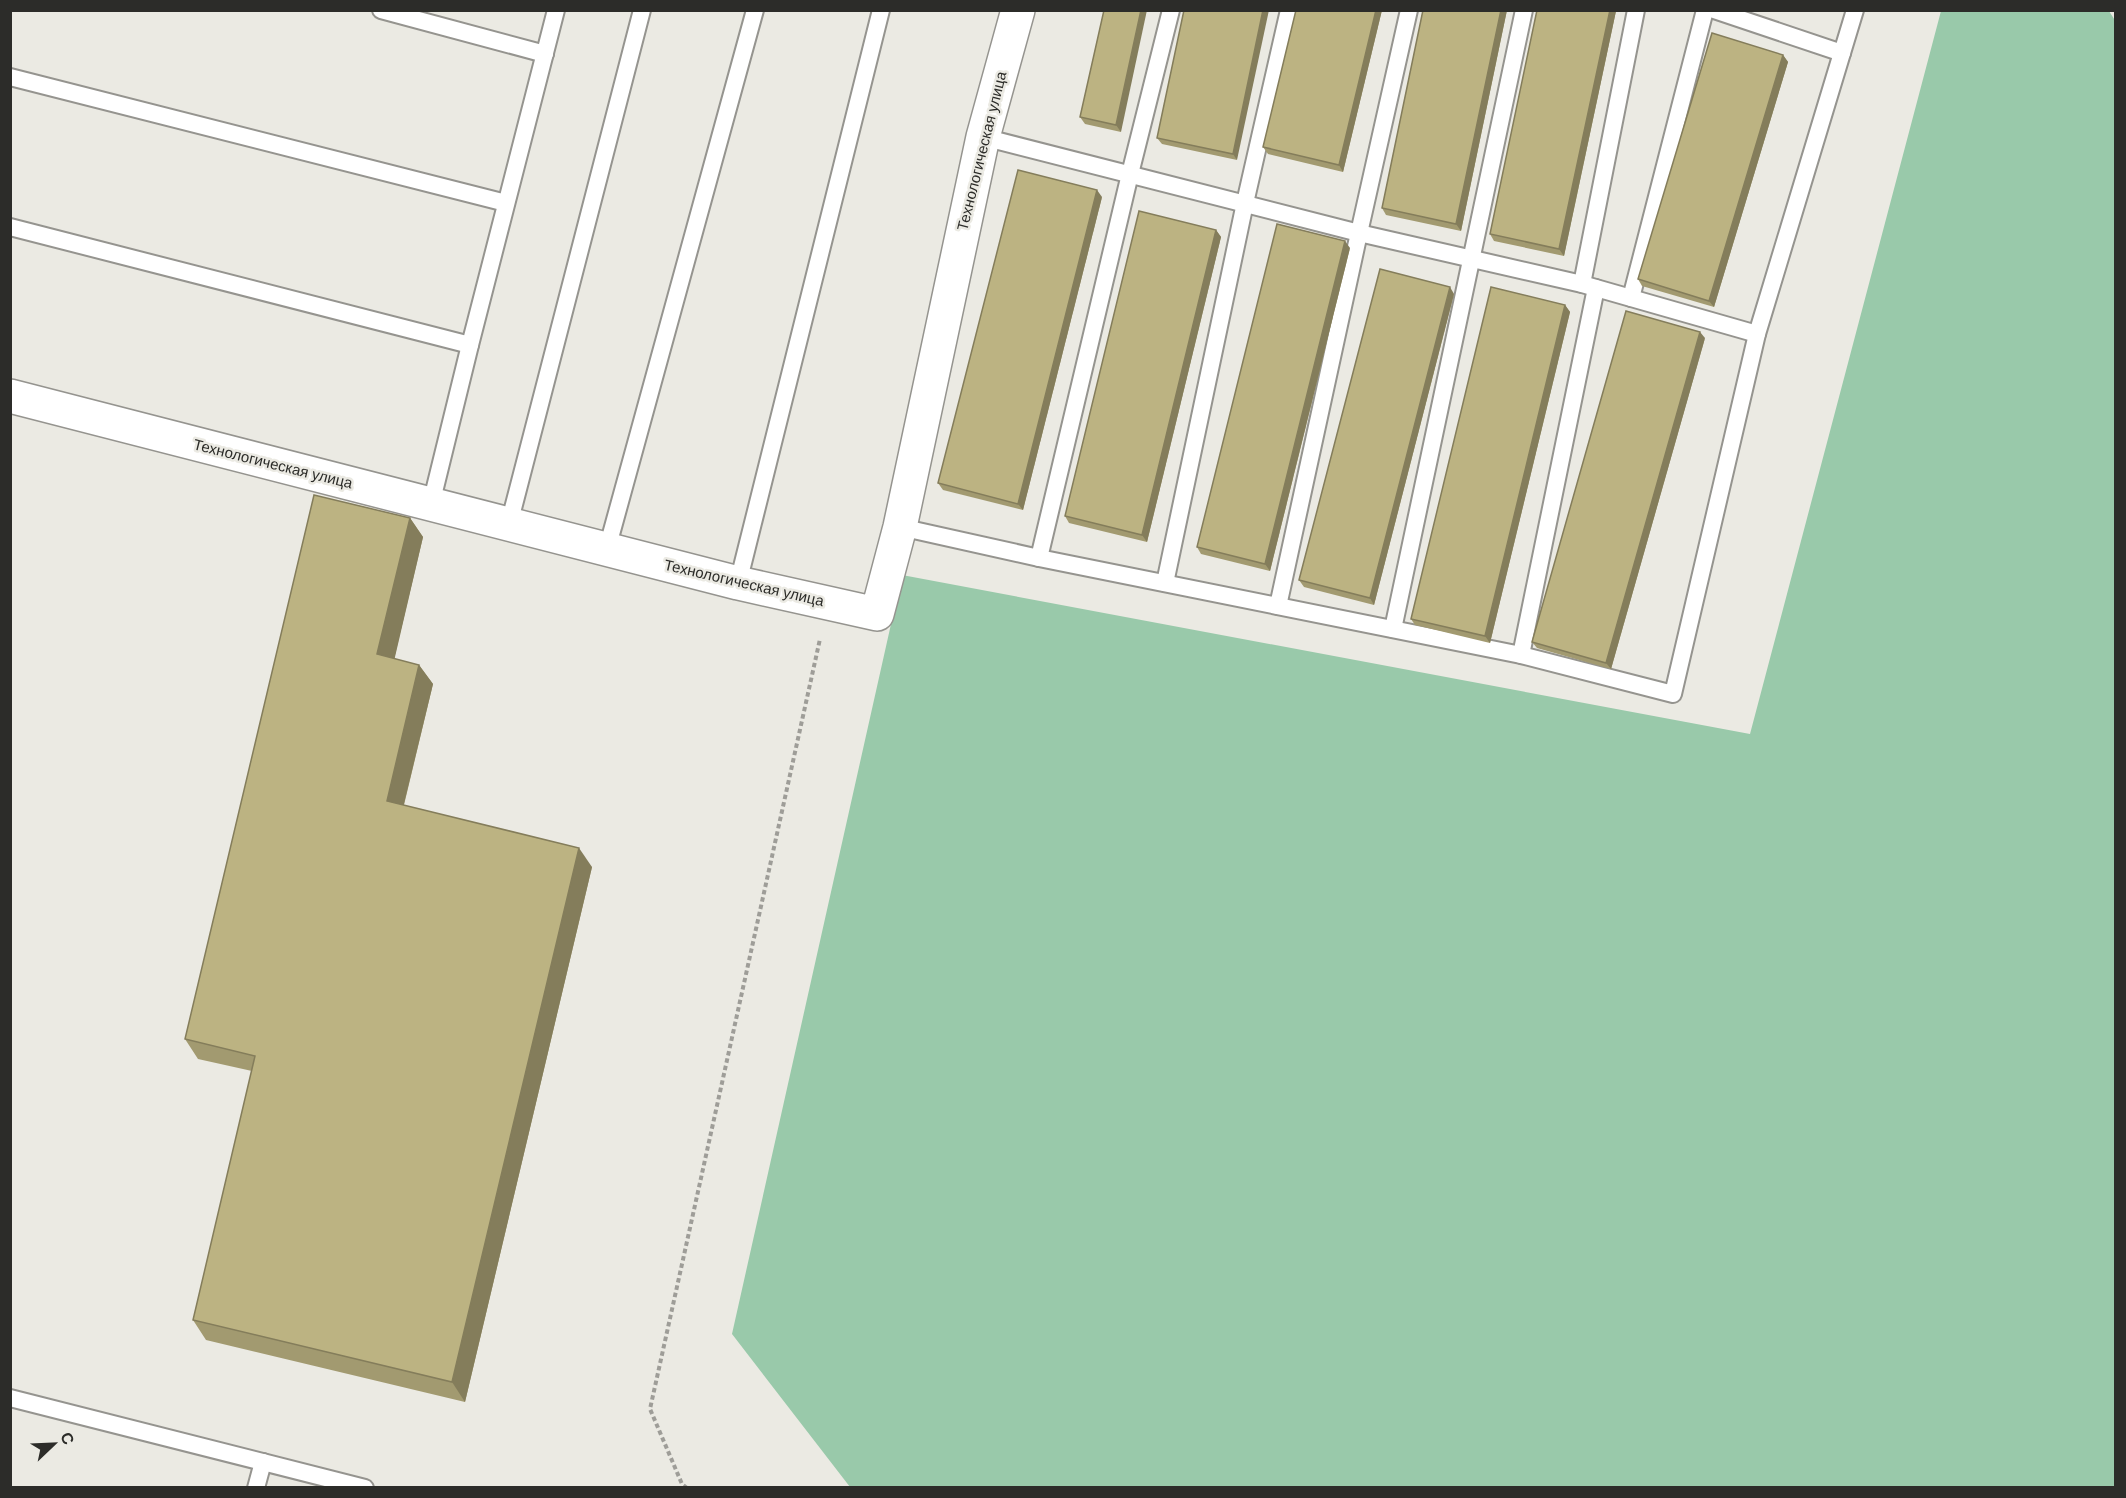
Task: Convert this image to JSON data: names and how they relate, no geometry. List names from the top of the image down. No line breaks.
{"streets":{"street":["Технологическая улица"]},"north":"top right"}
